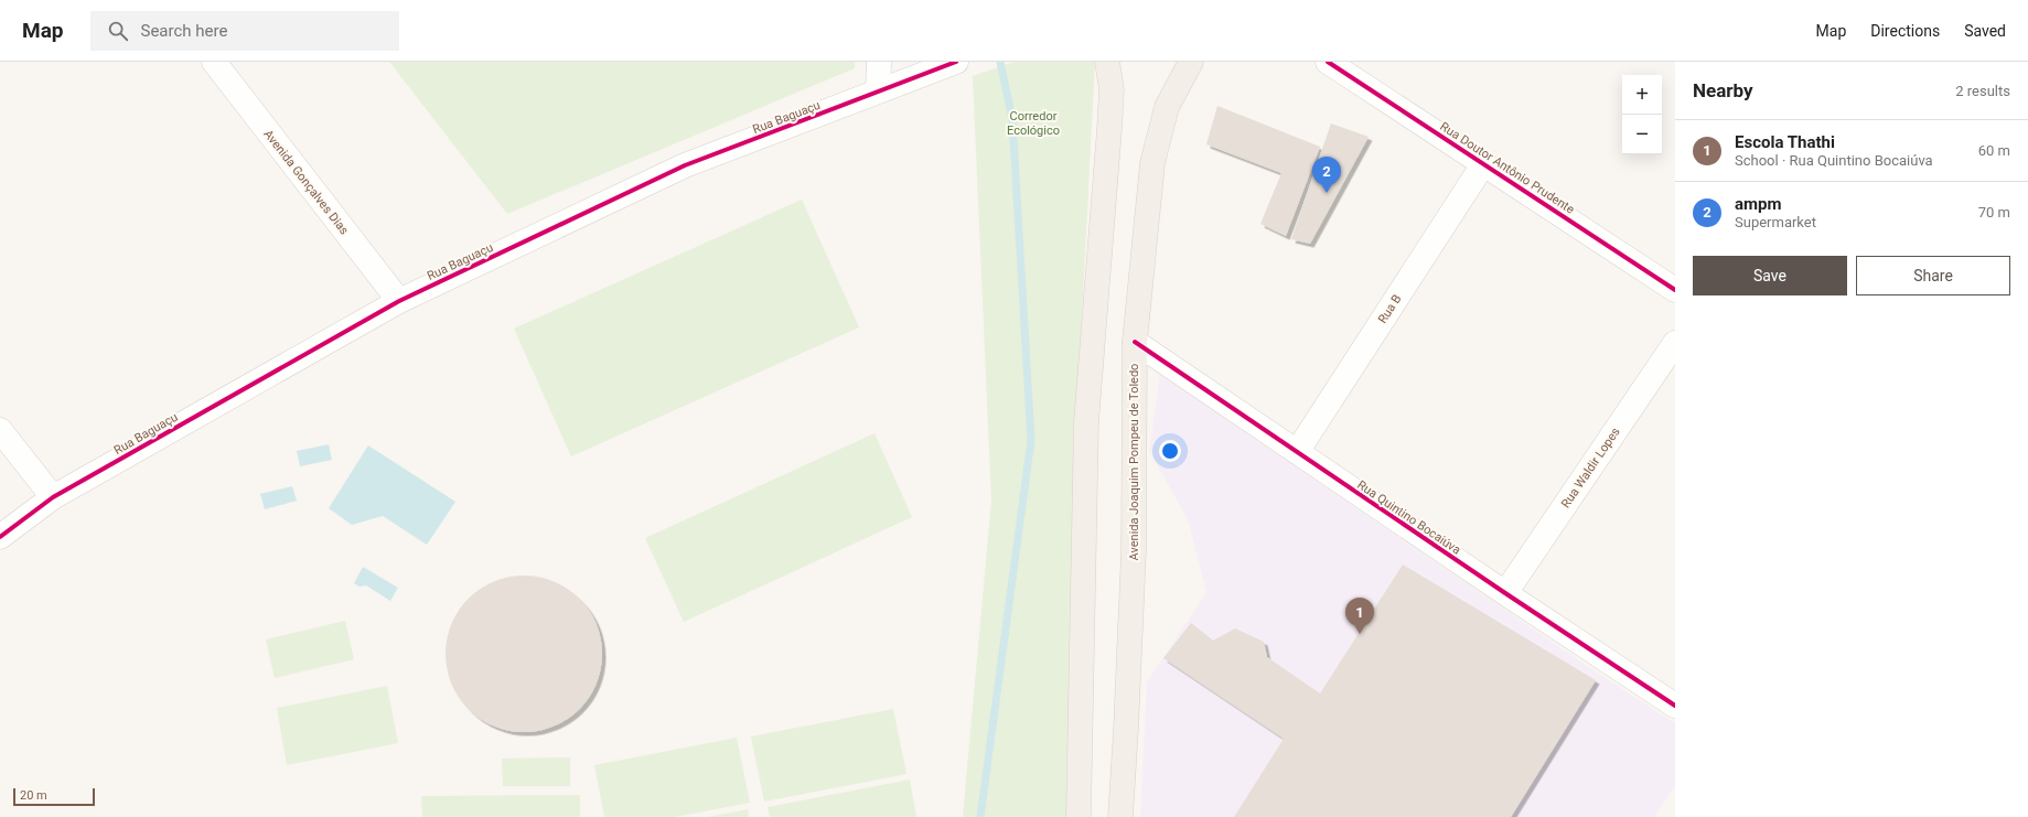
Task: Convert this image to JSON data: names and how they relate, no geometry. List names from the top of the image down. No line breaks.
{"streets":{"main road":["Avenida Joaquim Pompeu de Toledo"],"street":["Rua Baguaçu","Rua Doutor Antônio Prudente","Avenida Gonçalves Dias","Rua B","Rua Waldir Lopes","Rua Quintino Bocaiúva"]},"crossings":[["Rua Baguaçu","Avenida Gonçalves Dias"],["Rua Doutor Antônio Prudente","Rua B"],["Rua B","Rua Quintino Bocaiúva"],["Avenida Joaquim Pompeu de Toledo","Rua Quintino Bocaiúva"],["Rua Waldir Lopes","Rua Quintino Bocaiúva"]],"parks":["Corredor Ecológico"],"scale_bar":"20 m","page":{"header":"Map","search":"Search here","nav":["Map","Directions","Saved"],"heading":["Nearby","2 results"],"map_buttons":["+","−"],"list":[{"mark":"1","name":"Escola Thathi","note":"School · Rua Quintino Bocaiúva","value":"60 m"},{"mark":"2","name":"ampm","note":"Supermarket","value":"70 m"}],"pins":["2","1"],"buttons":["Save","Share"],"scale":"20 m"}}
